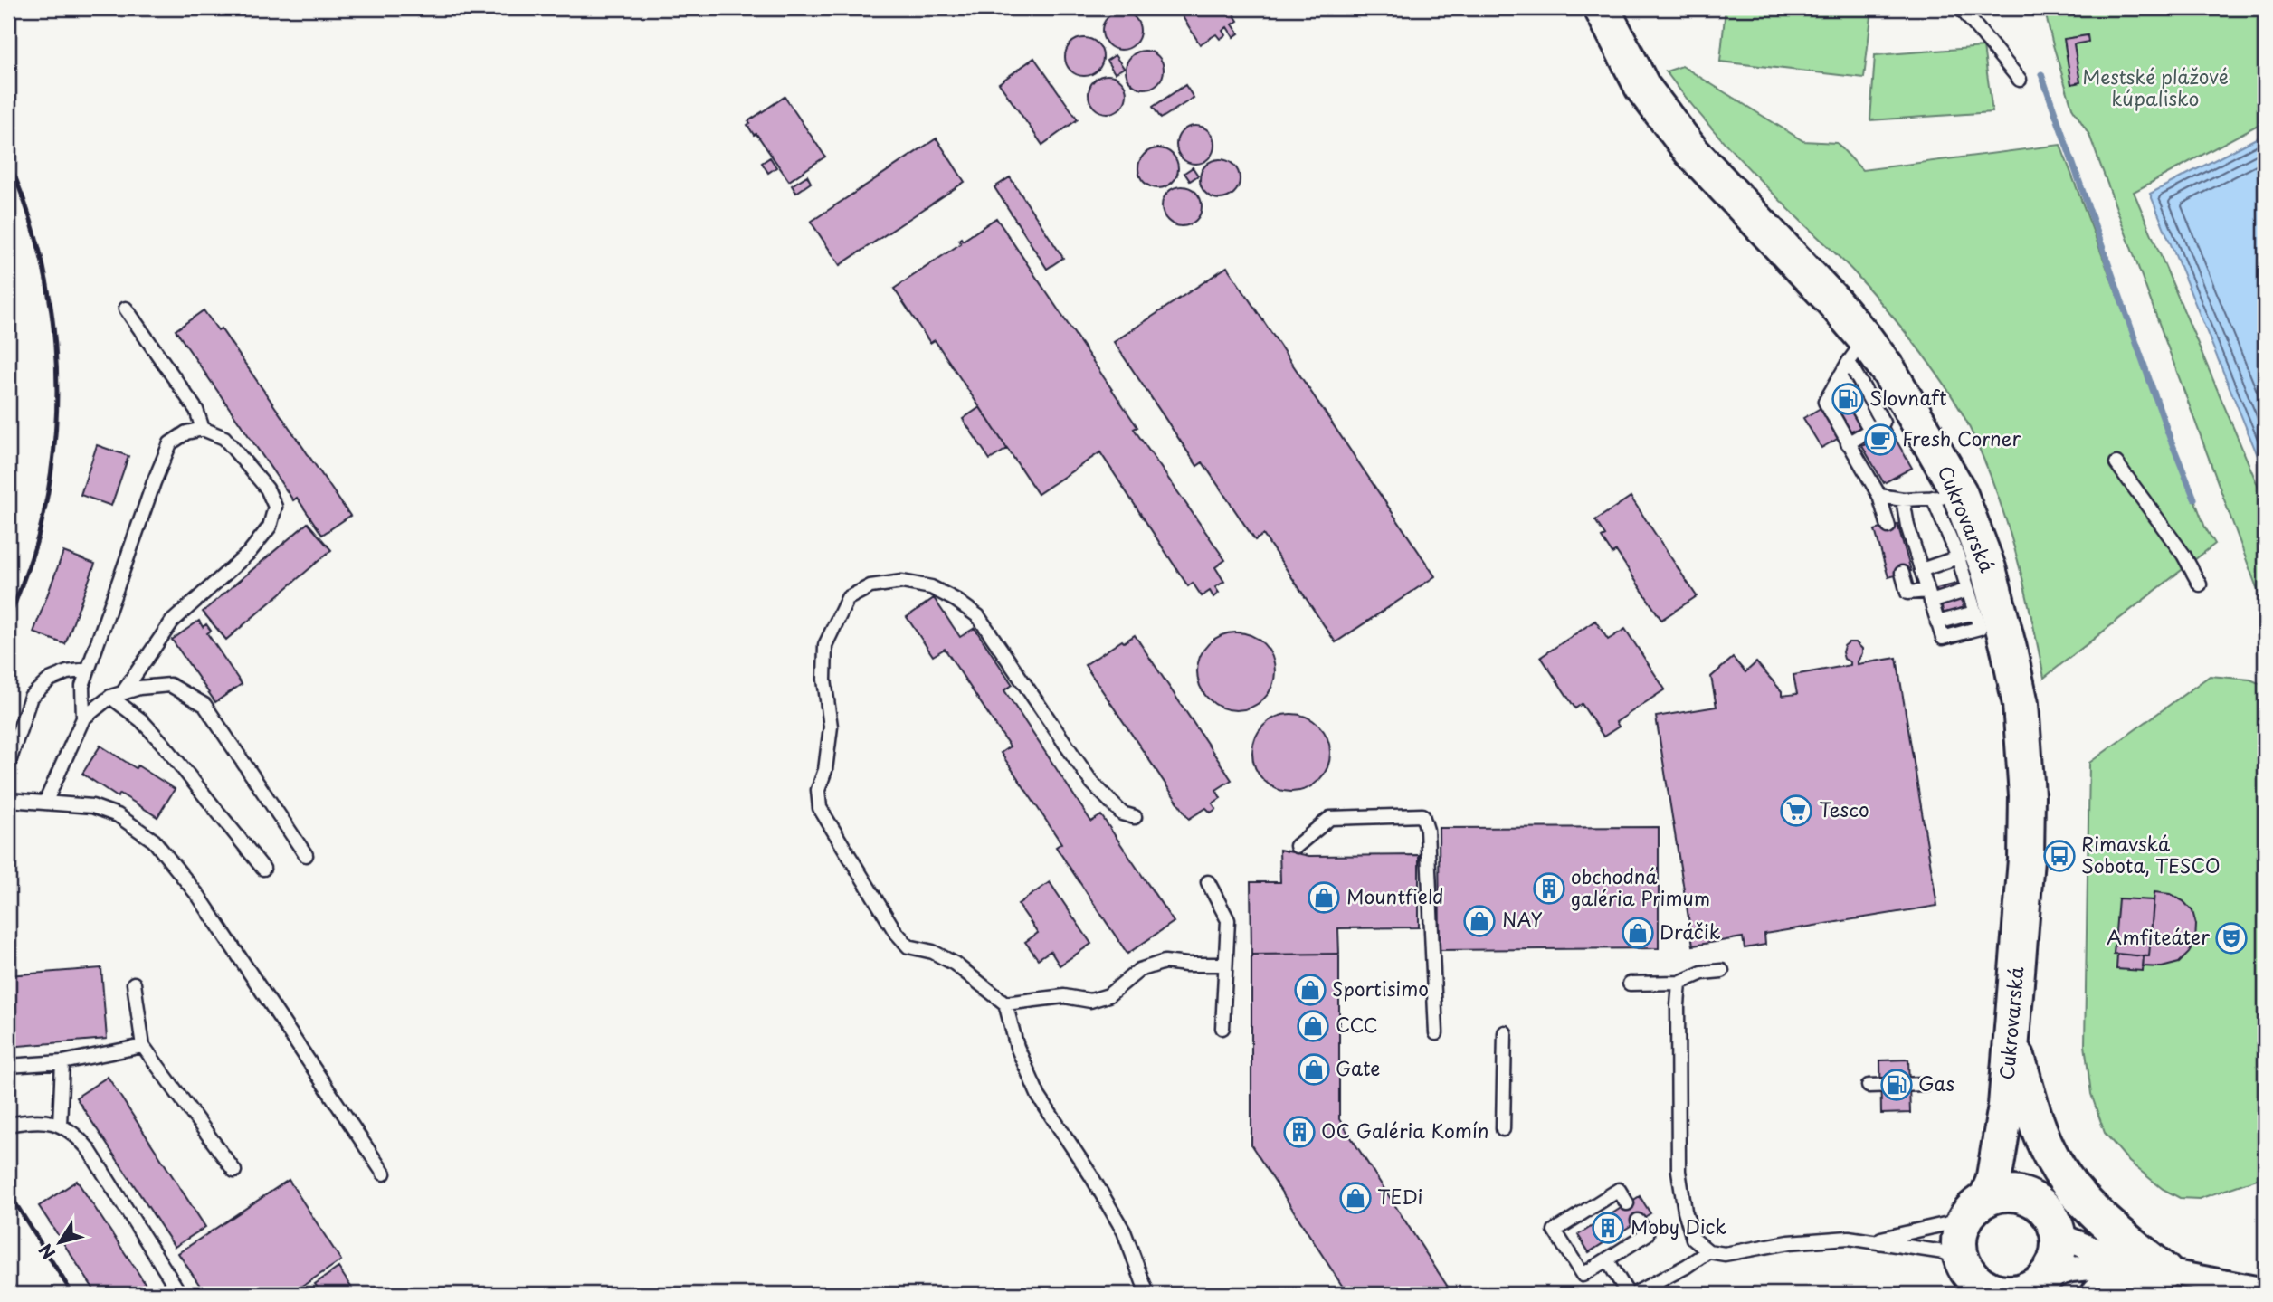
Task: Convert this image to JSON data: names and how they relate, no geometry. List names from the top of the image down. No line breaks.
{"streets":{"main road":["Cukrovarská"]},"parks":["Mestské plážové kúpalisko"],"places":{"fuel station":["Slovnaft","Gas"],"cafe":["Fresh Corner"],"supermarket":["Tesco"],"bus stop":["Rimavská Sobota, TESCO"],"building":["obchodná galéria Primum","OC Galéria Komín","Moby Dick"],"shop":["Mountfield","NAY","Dráčik","Sportisimo","CCC","Gate","TEDi"],"theatre":["Amfiteáter"]},"north":"bottom left"}
